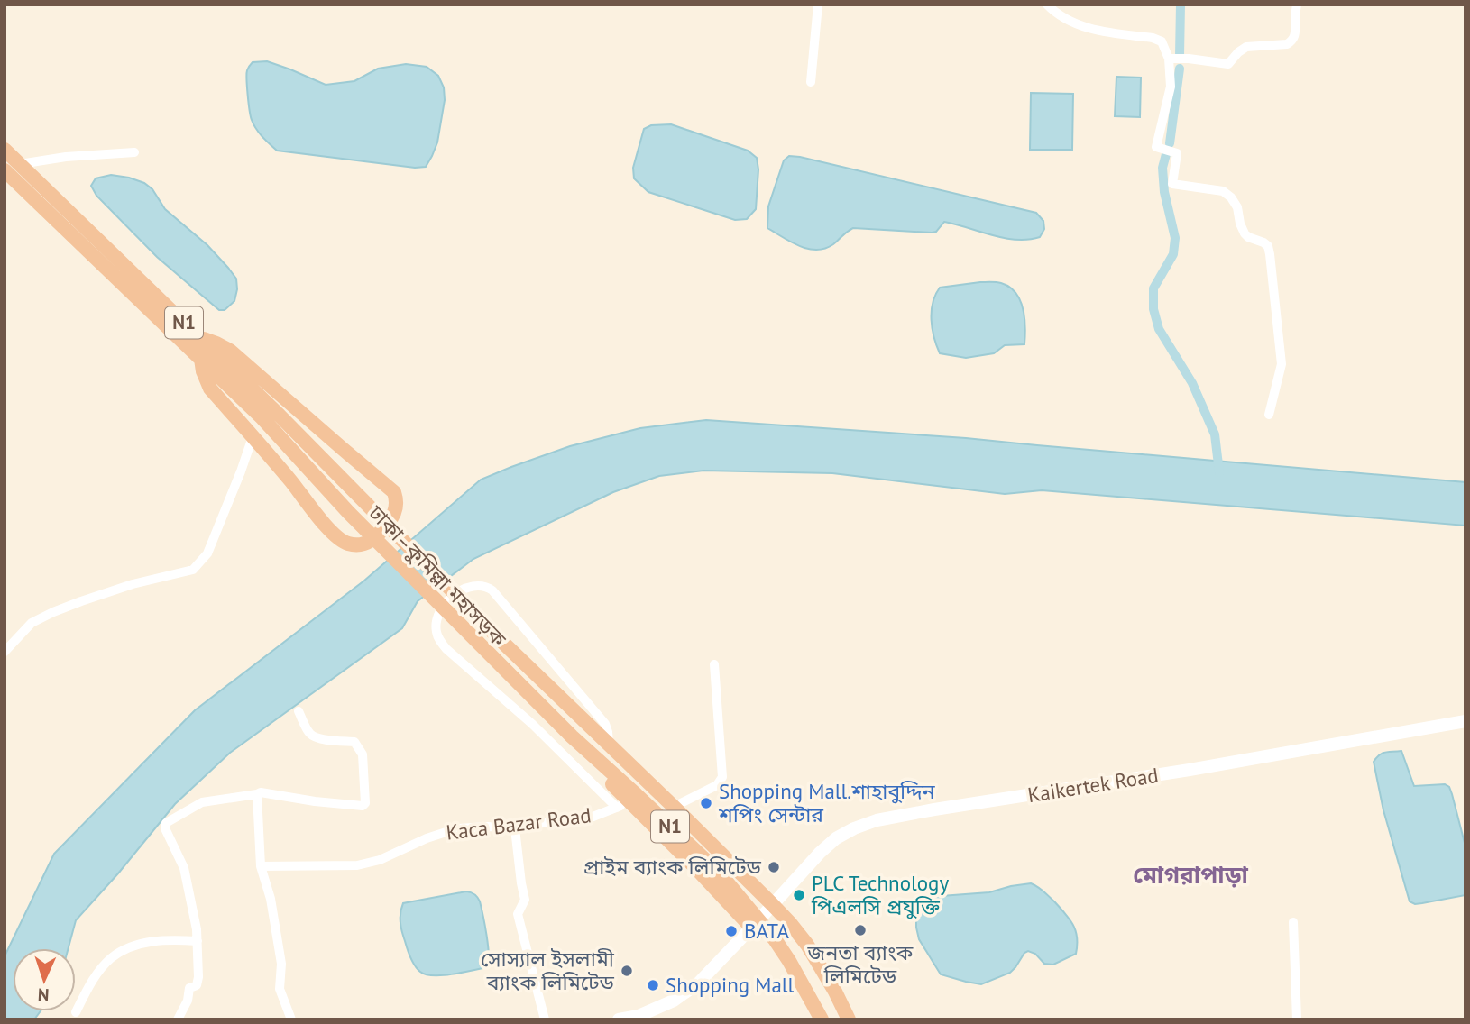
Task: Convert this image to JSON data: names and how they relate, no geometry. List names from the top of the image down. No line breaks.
{"streets":{"highway":["N1","ঢাকা–কুমিল্লা মহাসড়ক"],"main road":["Kaikertek Road"],"street":["Kaca Bazar Road"]},"crossings":[["ঢাকা–কুমিল্লা মহাসড়ক","Kaikertek Road"]],"districts":["মোগরাপাড়া"],"places":["Shopping Mall.শাহাবুদ্দিন শপিং সেন্টার","প্রাইম ব্যাংক লিমিটেড","PLC Technology পিএলসি প্রযুক্তি","জনতা ব্যাংক লিমিটেড","BATA","সোস্যাল ইসলামী ব্যাংক লিমিটেড","Shopping Mall"],"north":"bottom"}
